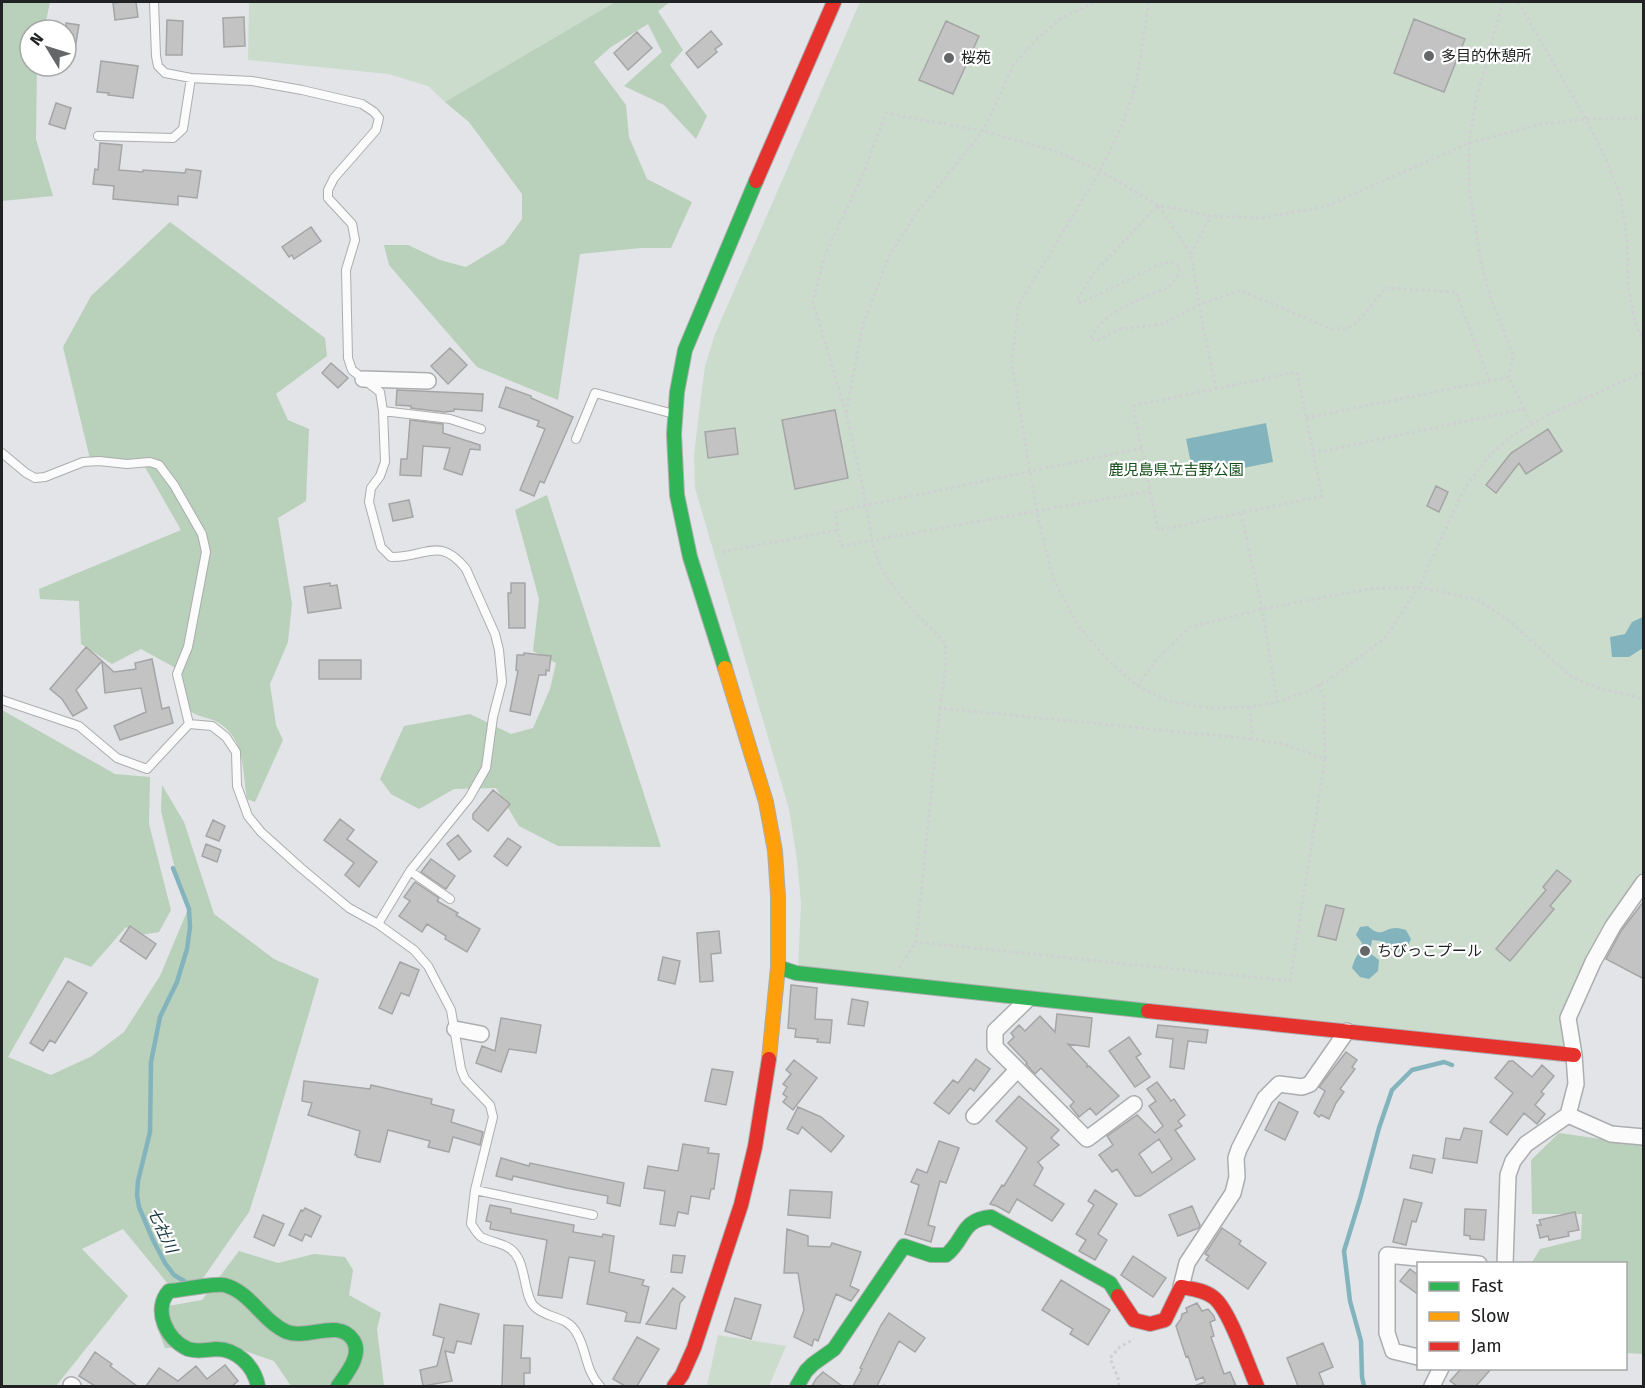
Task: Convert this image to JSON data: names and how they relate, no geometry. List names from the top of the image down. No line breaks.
{"water":["七社川"],"parks":["鹿児島県立吉野公園"],"places":["多目的休憩所","桜苑","ちびっこプール"],"legend":["Fast","Slow","Jam"],"north":"top left"}
